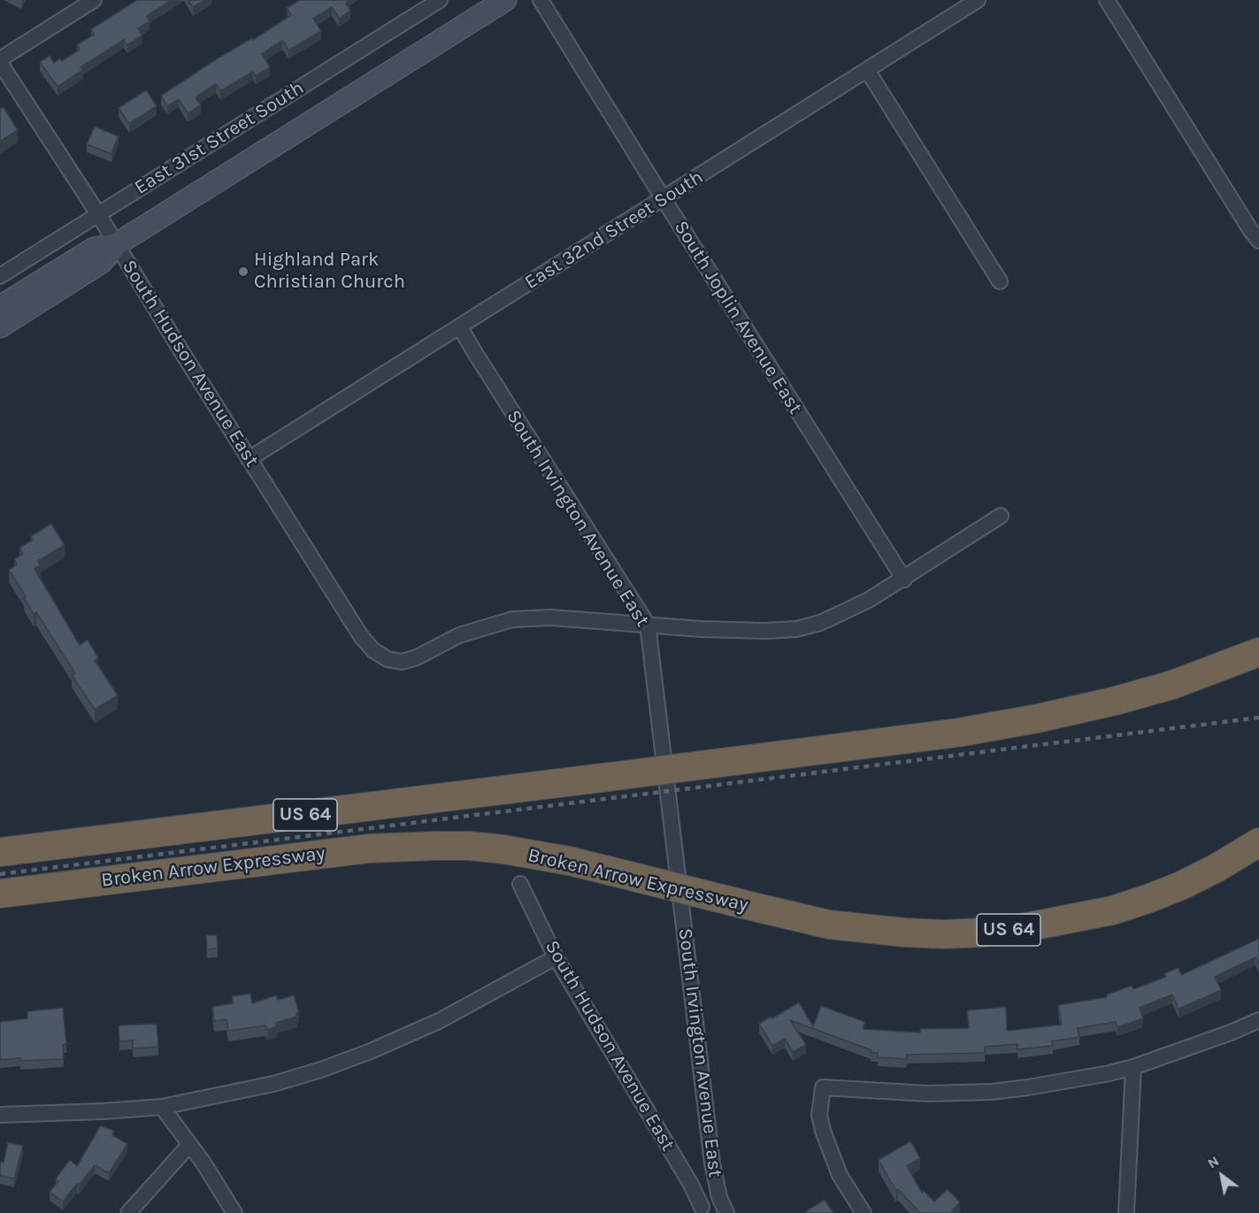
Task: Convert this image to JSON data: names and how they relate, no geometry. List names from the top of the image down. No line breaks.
{"streets":{"highway":["US 64","Broken Arrow Expressway"],"main road":["East 31st Street South"],"street":["East 32nd Street South","South Joplin Avenue East","South Hudson Avenue East","South Irvington Avenue East"]},"crossings":[["East 31st Street South","South Hudson Avenue East"],["East 32nd Street South","South Joplin Avenue East"],["East 32nd Street South","South Hudson Avenue East"],["East 32nd Street South","South Irvington Avenue East"],["South Hudson Avenue East","South Irvington Avenue East"]],"places":["Highland Park Christian Church"],"north":"top left"}
